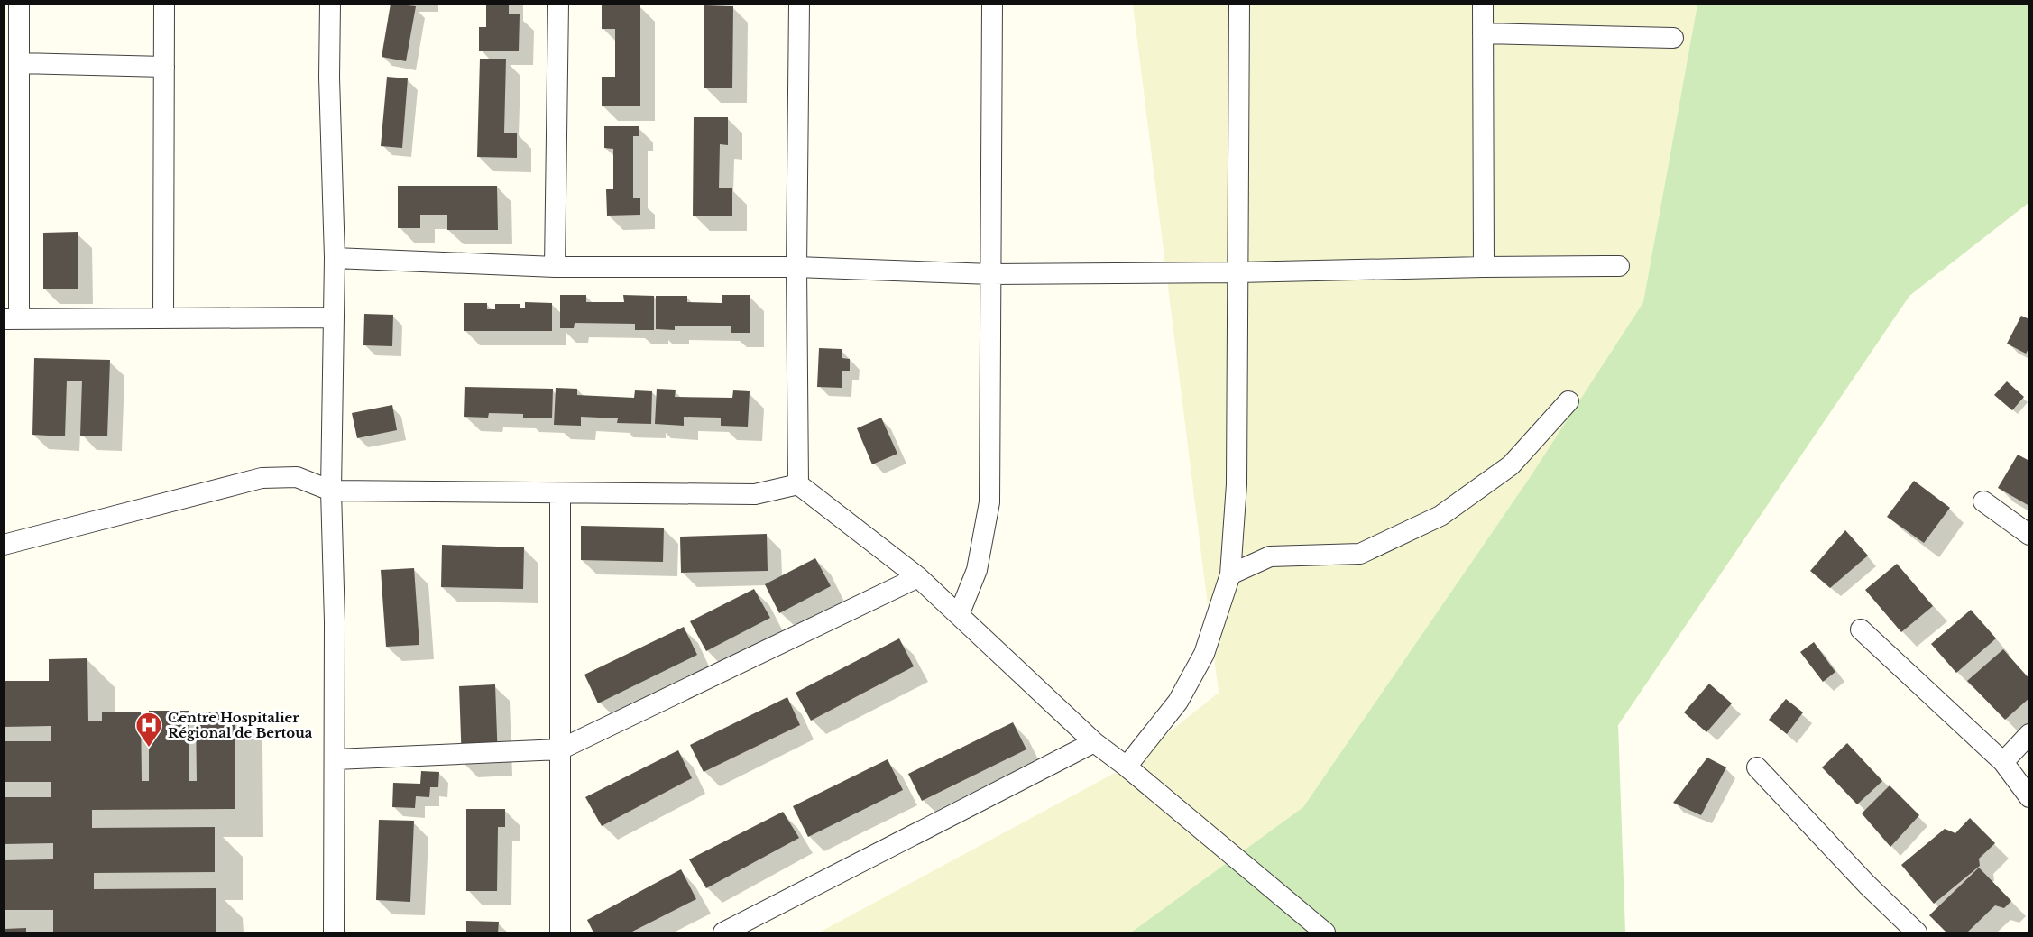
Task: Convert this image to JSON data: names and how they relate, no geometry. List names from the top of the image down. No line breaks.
{"places":{"hospital":["Centre Hospitalier Régional de Bertoua"]}}
